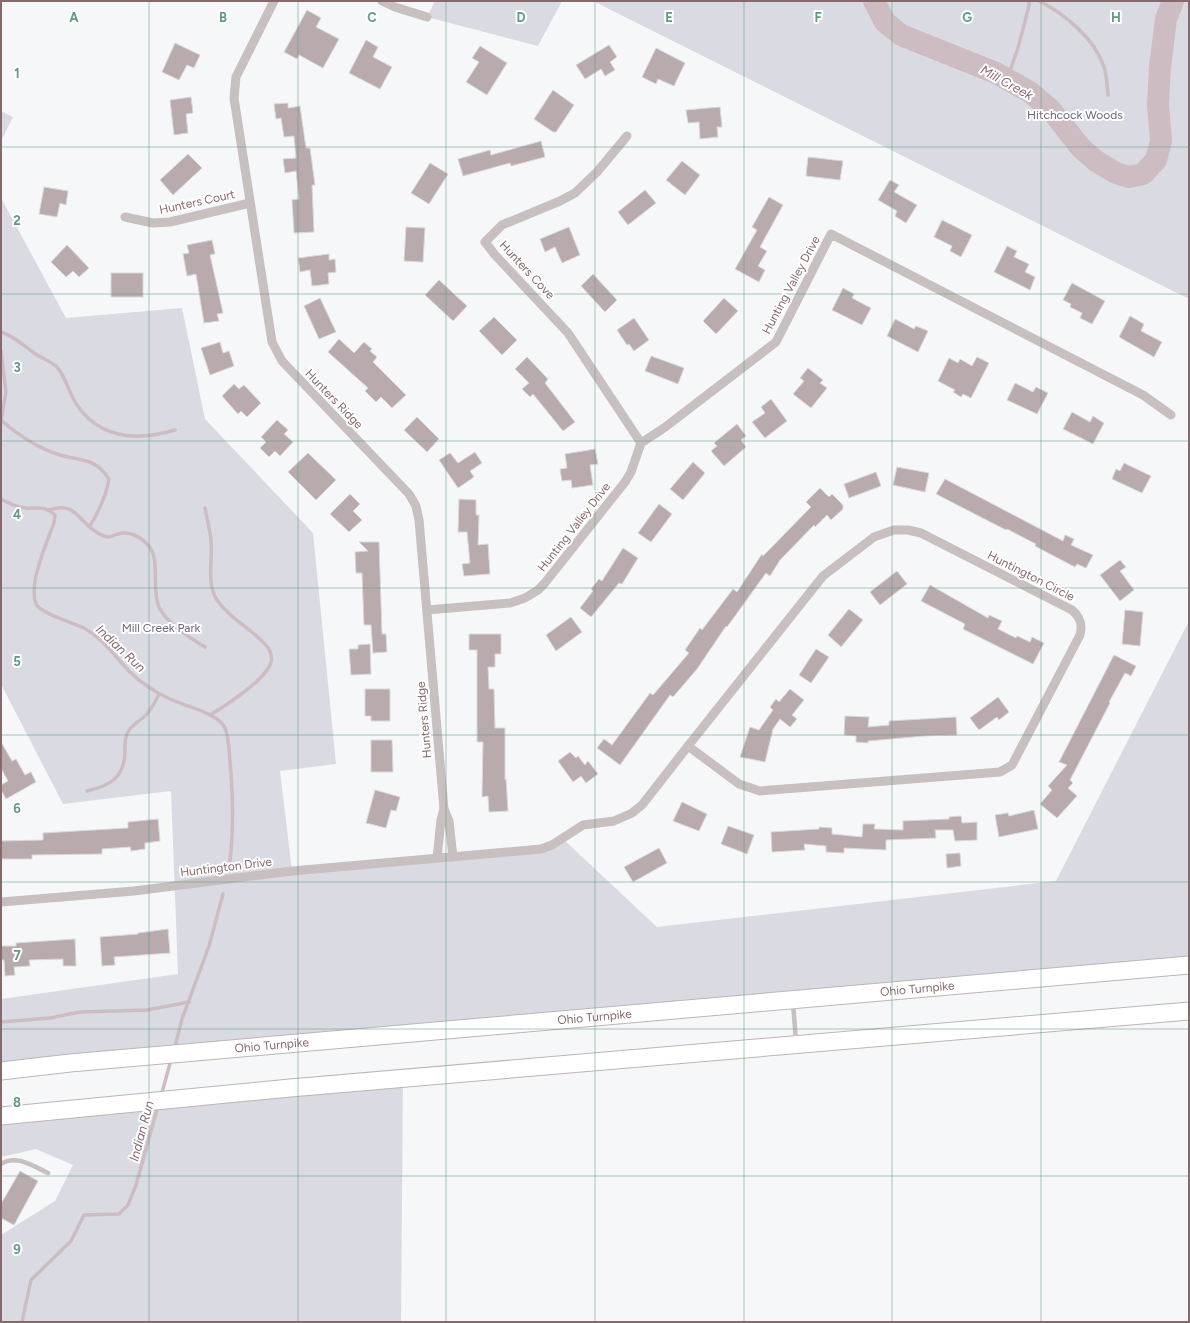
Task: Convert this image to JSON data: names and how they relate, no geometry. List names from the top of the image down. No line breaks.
{"streets":{"highway":["Ohio Turnpike"],"street":["Hunters Court","Hunters Cove","Hunting Valley Drive","Hunters Ridge","Huntington Circle","Huntington Drive"]},"crossings":[["Hunters Court","Hunters Ridge"],["Hunters Cove","Hunting Valley Drive"],["Hunting Valley Drive","Hunters Ridge"],["Hunters Ridge","Huntington Circle"],["Hunters Ridge","Huntington Drive"],["Huntington Circle","Huntington Drive"]],"water":["Mill Creek","Indian Run"],"parks":["Hitchcock Woods","Mill Creek Park"],"grid":{"columns":["A","B","C","D","E","F","G","H"],"rows":["1","2","3","4","5","6","7","8","9"]}}
